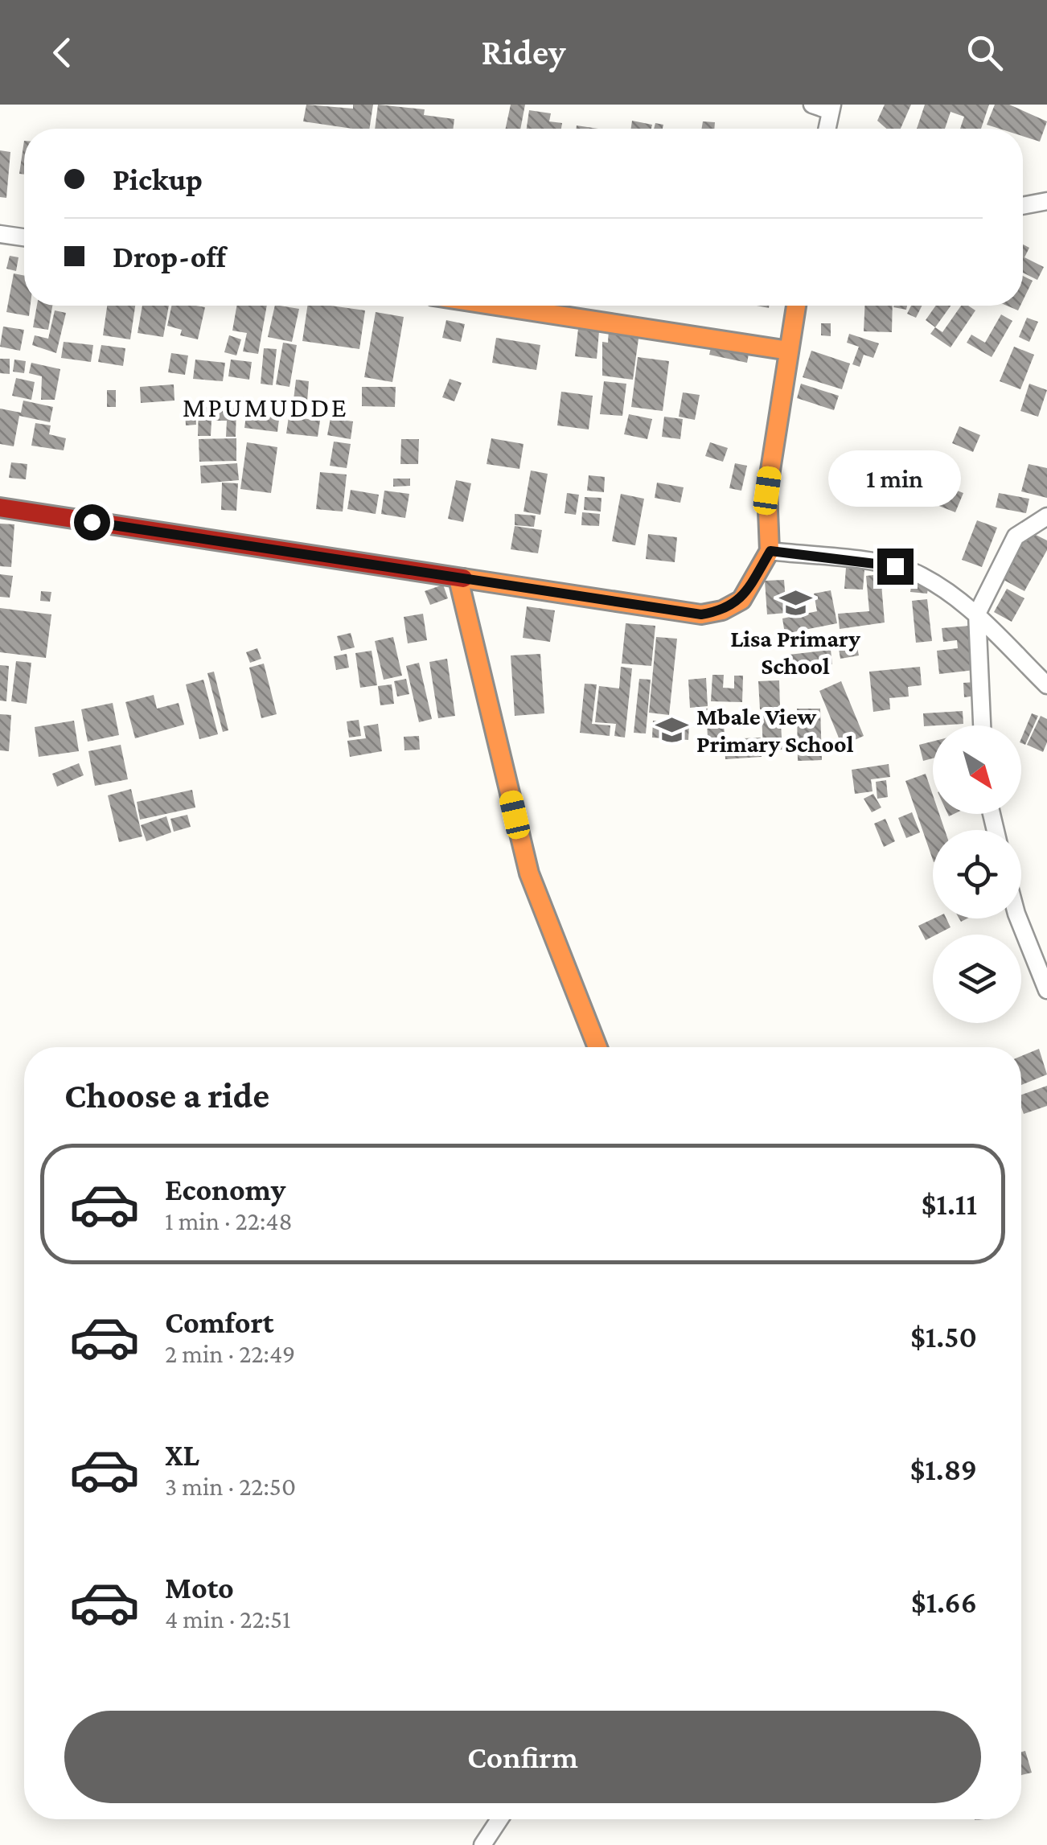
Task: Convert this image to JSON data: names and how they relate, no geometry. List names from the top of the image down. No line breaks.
{"districts":["MPUMUDDE"],"places":{"school or university":["Lisa Primary School","Mbale View Primary School"]},"north":"bottom right","page":{"header":"Ridey","banner":["Pickup","Drop-off"],"bubble":"1 min","heading":"Choose a ride","list":[{"name":"Economy","note":"1 min · 22:48","value":"$1.11"},{"name":"Comfort","note":"2 min · 22:49","value":"$1.50"},{"name":"XL","note":"3 min · 22:50","value":"$1.89"},{"name":"Moto","note":"4 min · 22:51","value":"$1.66"}],"buttons":"Confirm"}}
